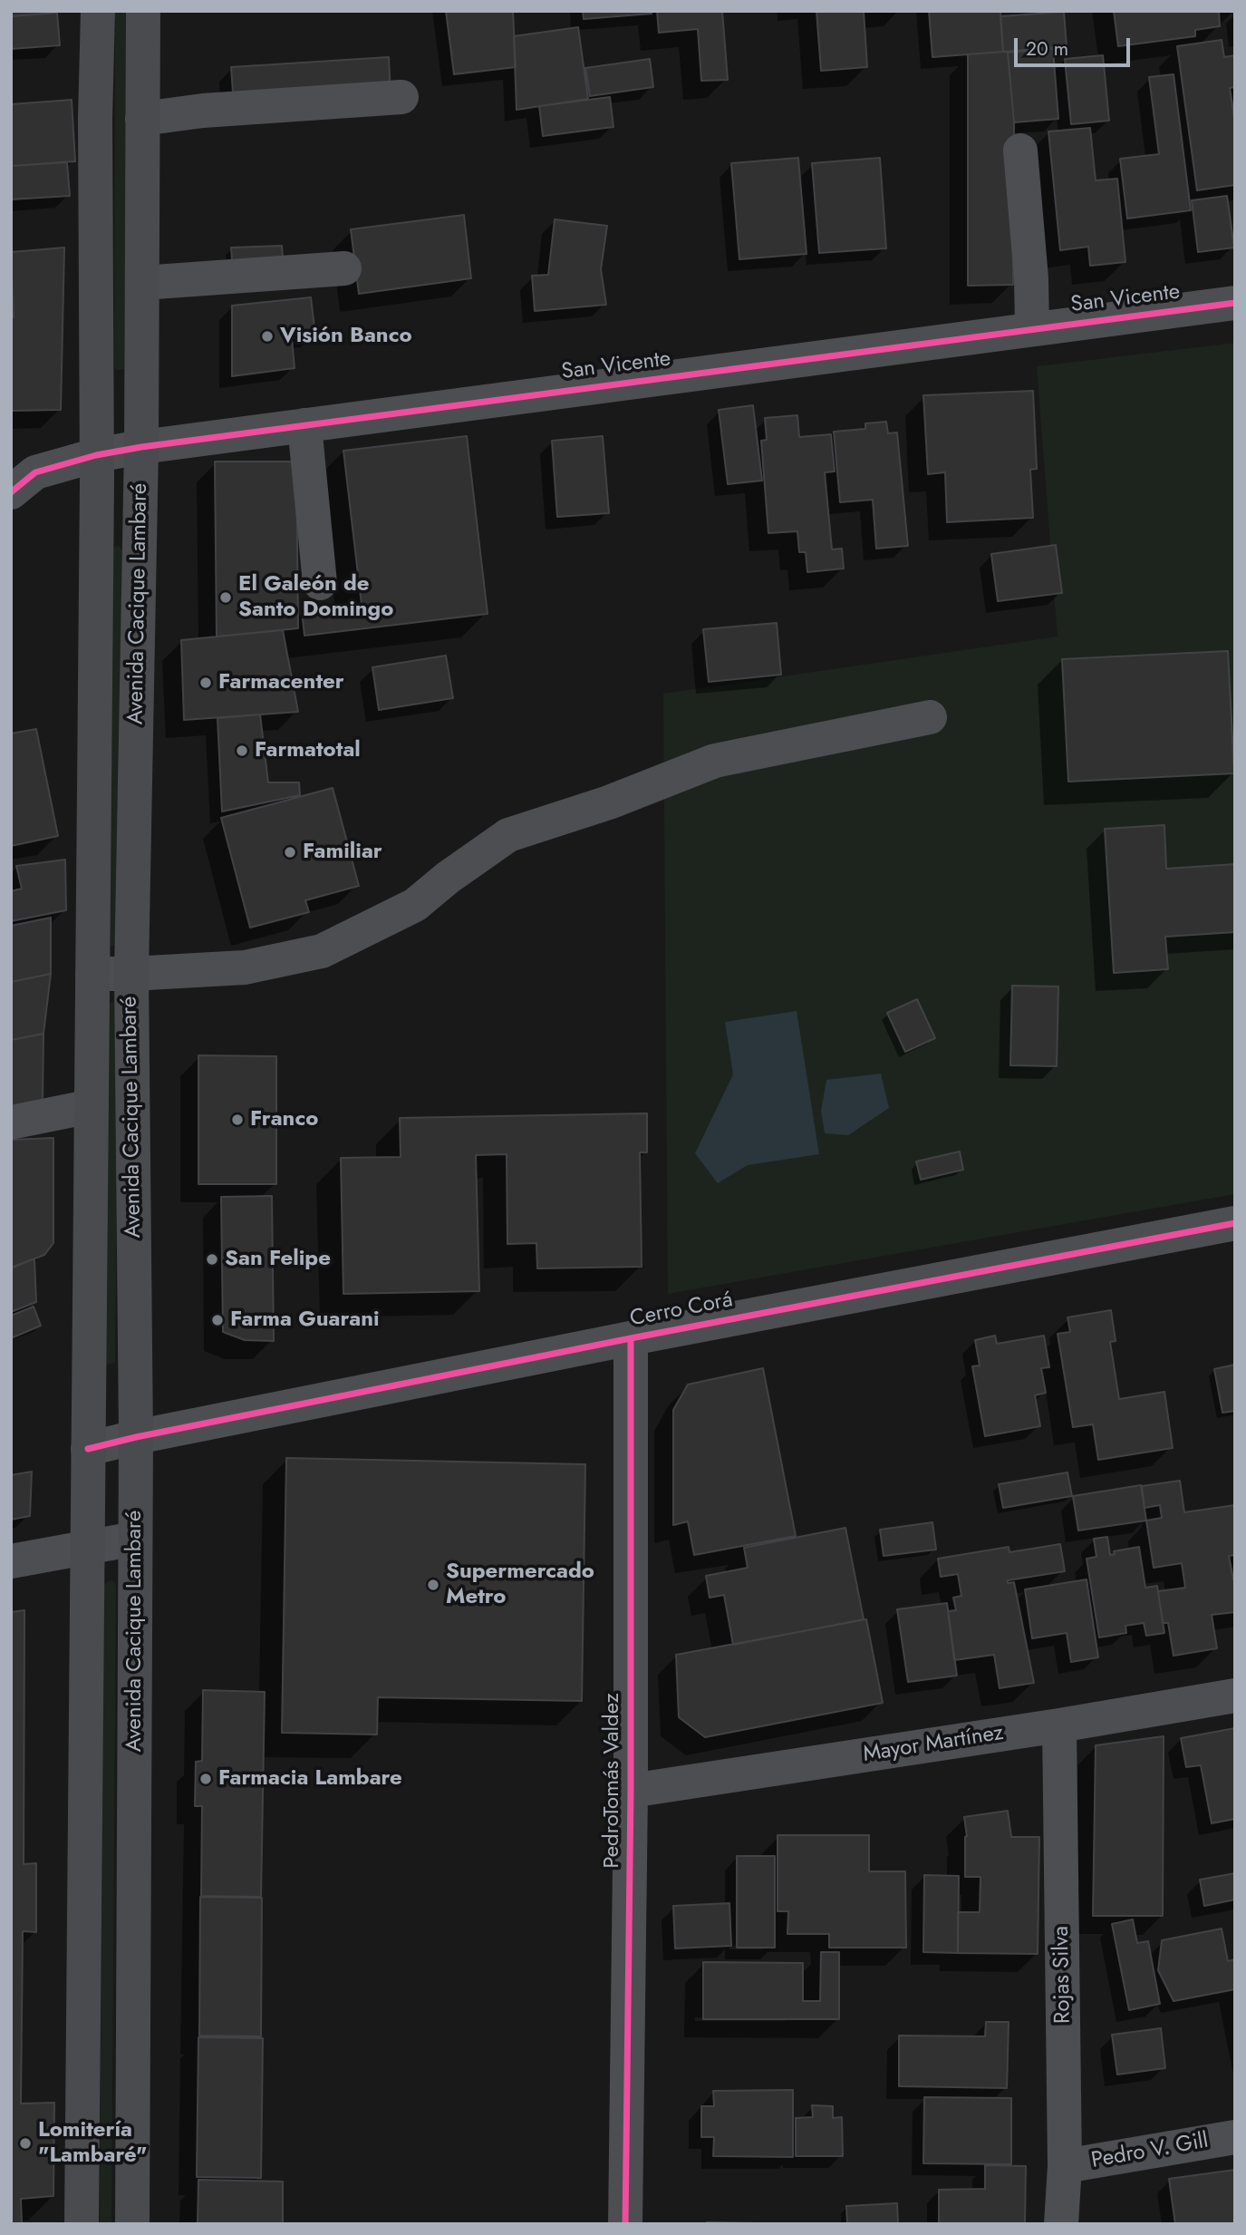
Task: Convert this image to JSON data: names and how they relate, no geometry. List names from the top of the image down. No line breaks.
{"streets":{"main road":["Avenida Cacique Lambaré"],"street":["San Vicente","Cerro Corá","Mayor Martínez","PedroTomás Valdez","Rojas Silva","Pedro V. Gill"]},"crossings":[["San Vicente","Avenida Cacique Lambaré"],["Avenida Cacique Lambaré","Cerro Corá"],["Cerro Corá","PedroTomás Valdez"],["Mayor Martínez","PedroTomás Valdez"],["Mayor Martínez","Rojas Silva"],["Rojas Silva","Pedro V. Gill"]],"places":["Visión Banco","El Galeón de Santo Domingo","Farmacenter","Farmatotal","Familiar","Franco","San Felipe","Farma Guarani","Supermercado Metro","Farmacia Lambare","Lomitería \"Lambaré\""],"scale_bar":"20 m"}
